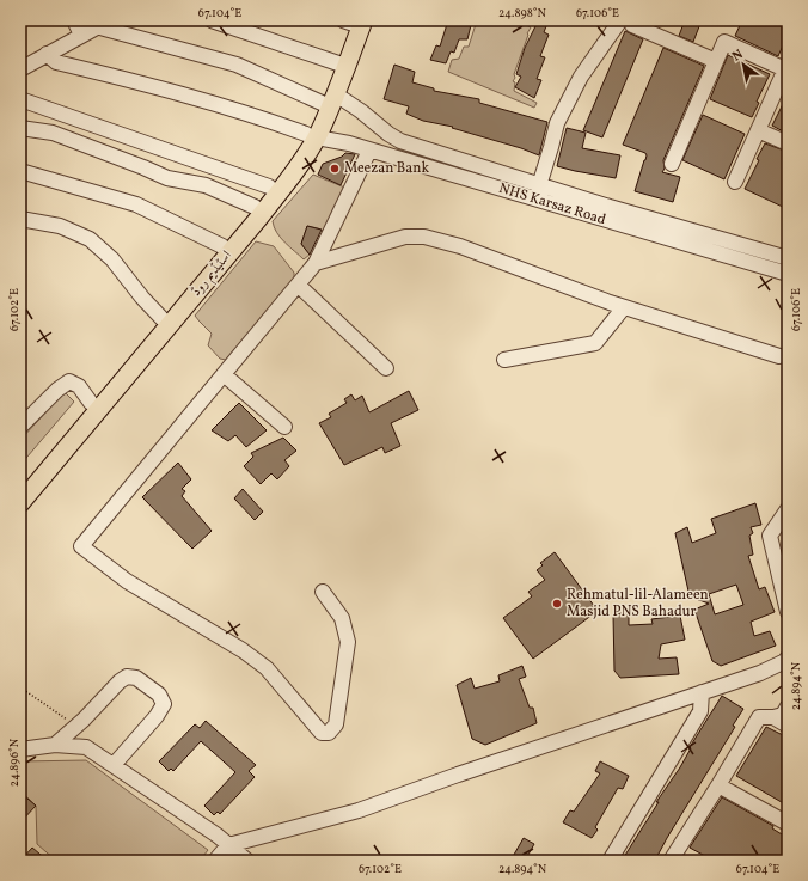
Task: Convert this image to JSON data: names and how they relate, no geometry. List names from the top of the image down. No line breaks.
{"streets":{"main road":["اسٹیڈیم روڈ"],"street":["NHS Karsaz Road"]},"crossings":[["NHS Karsaz Road","اسٹیڈیم روڈ"]],"places":["Meezan Bank","Rehmatul-lil-Alameen Masjid PNS Bahadur"],"north":"top left","coordinates":["67.104°E","24.898°N","67.106°E","67.102°E","24.894°N","24.896°N"]}
